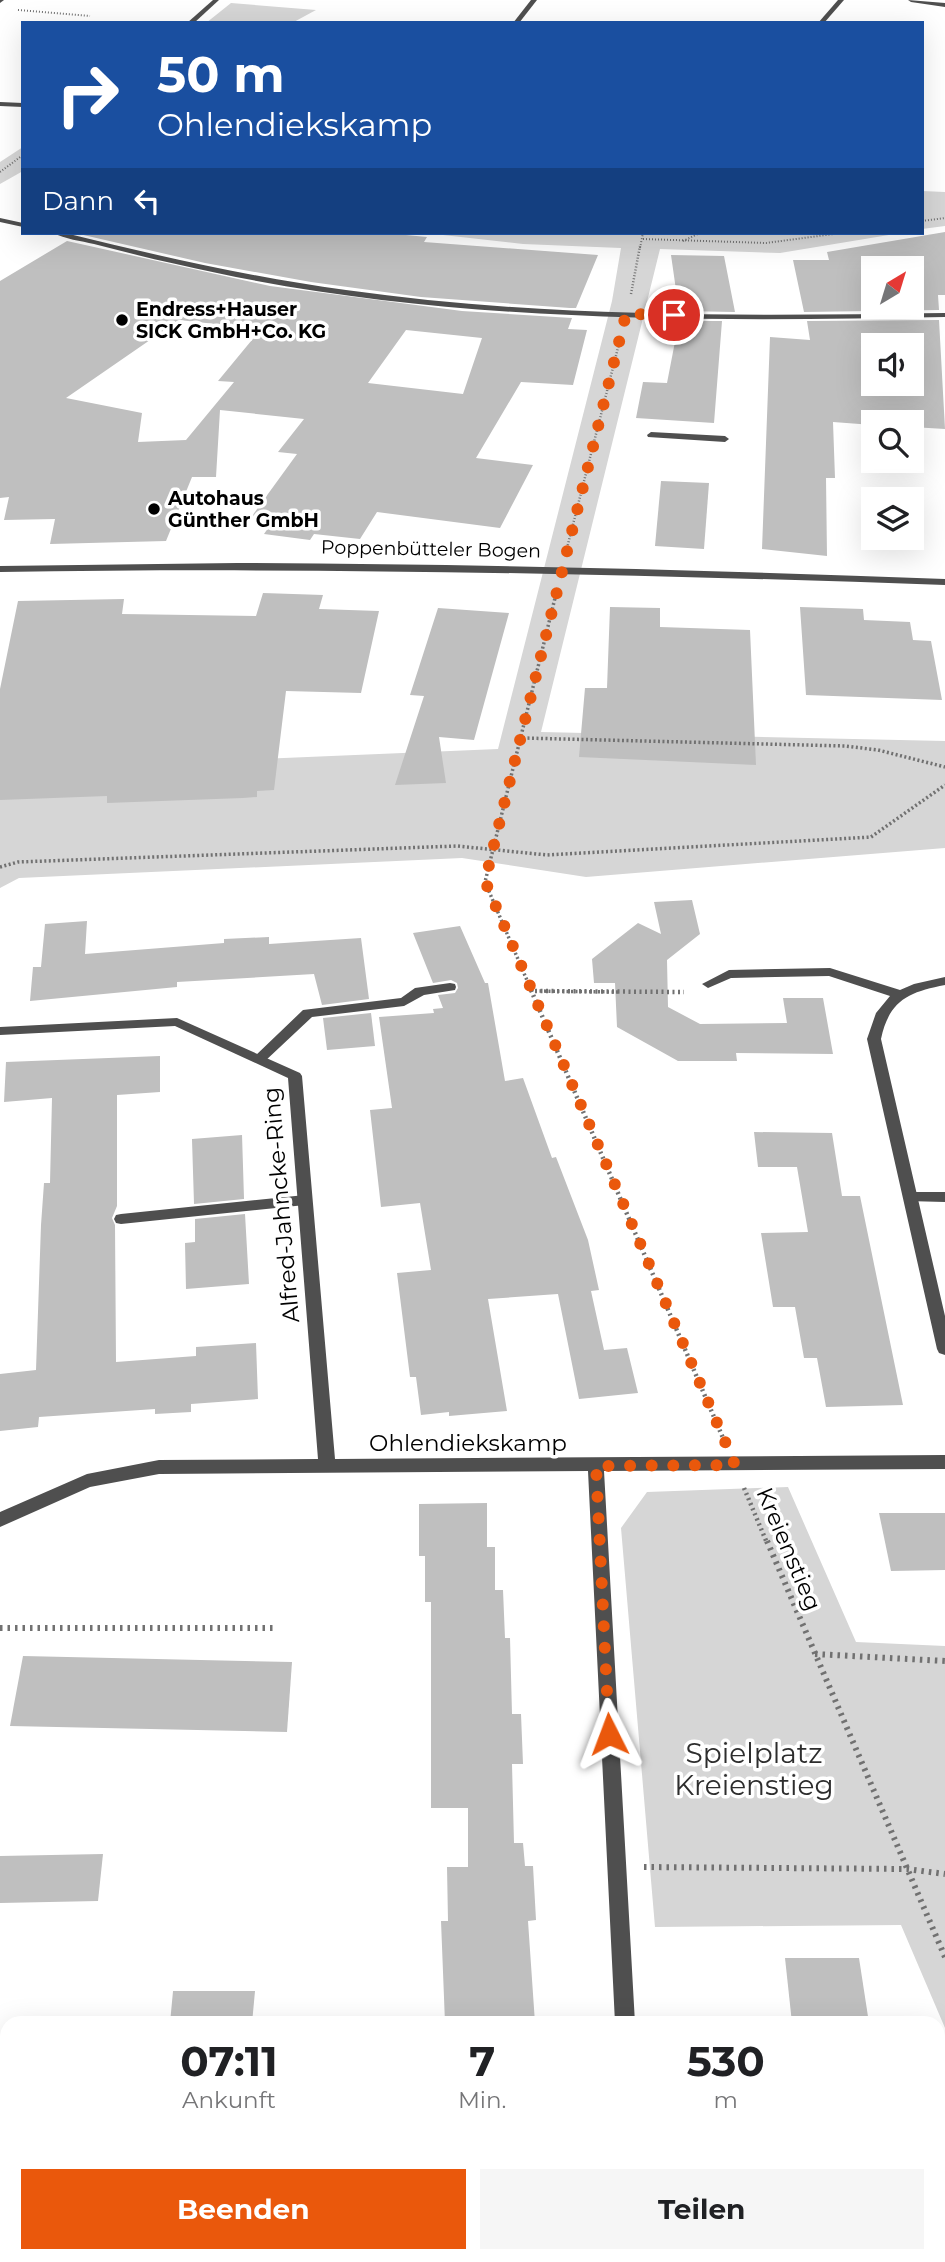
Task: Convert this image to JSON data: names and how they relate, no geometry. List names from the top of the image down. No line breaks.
{"streets":{"street":["Poppenbütteler Bogen","Alfred-Jahncke-Ring","Ohlendiekskamp"],"path":["Kreienstieg"]},"crossings":[["Poppenbütteler Bogen","Kreienstieg"],["Alfred-Jahncke-Ring","Ohlendiekskamp"],["Ohlendiekskamp","Kreienstieg"]],"parks":["Spielplatz Kreienstieg"],"places":["Endress+Hauser SICK GmbH+Co. KG","Autohaus Günther GmbH"],"north":"top right","page":{"turn":["50 m","Ohlendiekskamp"],"then":"Dann","eta":["07:11","Ankunft","7","Min.","530","m"],"buttons":["Beenden","Teilen"]}}
